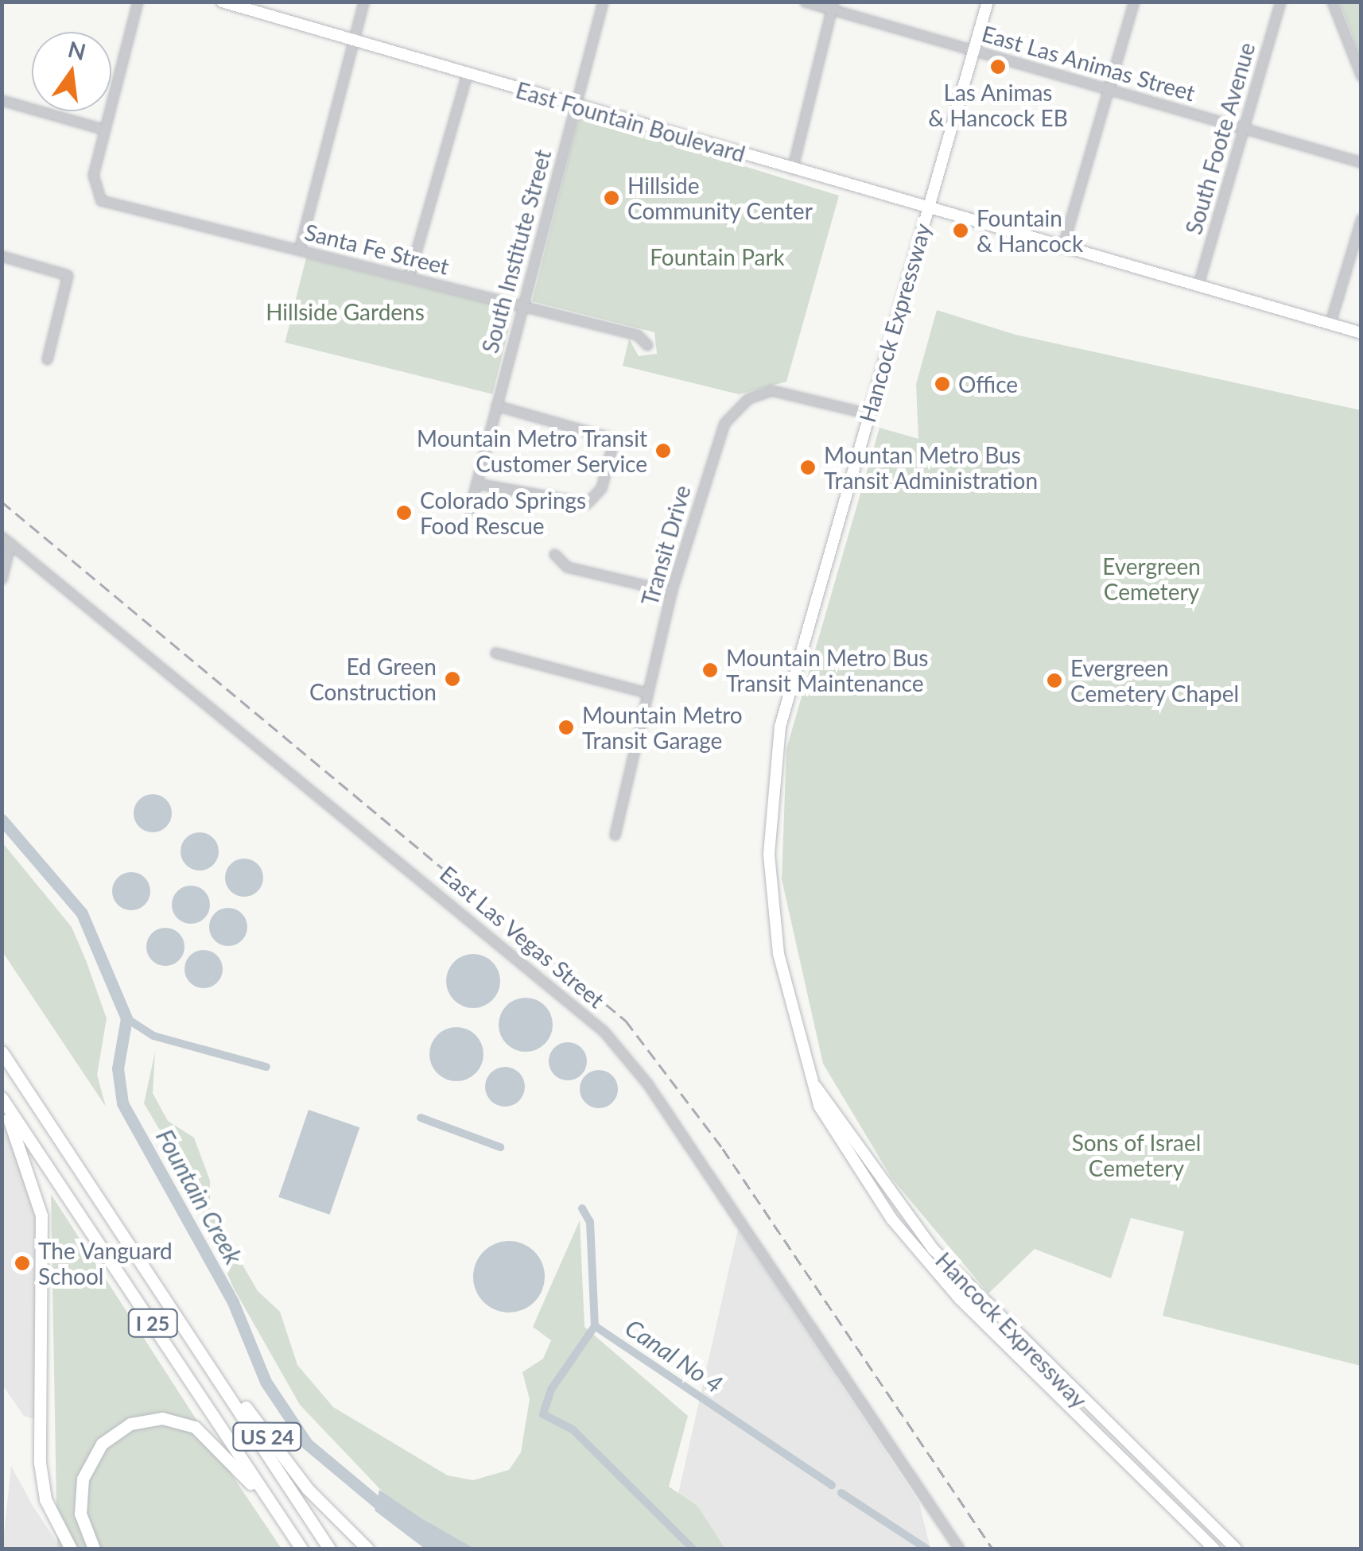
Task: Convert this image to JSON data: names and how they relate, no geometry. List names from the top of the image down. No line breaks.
{"streets":{"highway":["I 25","US 24"],"main road":["East Fountain Boulevard","Hancock Expressway"],"street":["East Las Animas Street","South Foote Avenue","Santa Fe Street","South Institute Street","Transit Drive","East Las Vegas Street"]},"crossings":[["East Las Animas Street","South Foote Avenue"],["East Las Animas Street","Hancock Expressway"],["East Fountain Boulevard","South Foote Avenue"],["East Fountain Boulevard","South Institute Street"],["East Fountain Boulevard","Hancock Expressway"],["Santa Fe Street","South Institute Street"],["Hancock Expressway","Transit Drive"],["I 25","US 24"]],"water":["Fountain Creek","Canal No 4"],"parks":["Fountain Park","Hillside Gardens","Evergreen Cemetery","Sons of Israel Cemetery"],"places":["Las Animas & Hancock EB","Hillside Community Center","Fountain & Hancock","Office","Mountain Metro Transit Customer Service","Mountan Metro Bus Transit Administration","Colorado Springs Food Rescue","Mountain Metro Bus Transit Maintenance","Ed Green Construction","Evergreen Cemetery Chapel","Mountain Metro Transit Garage","The Vanguard School"],"north":"top"}
